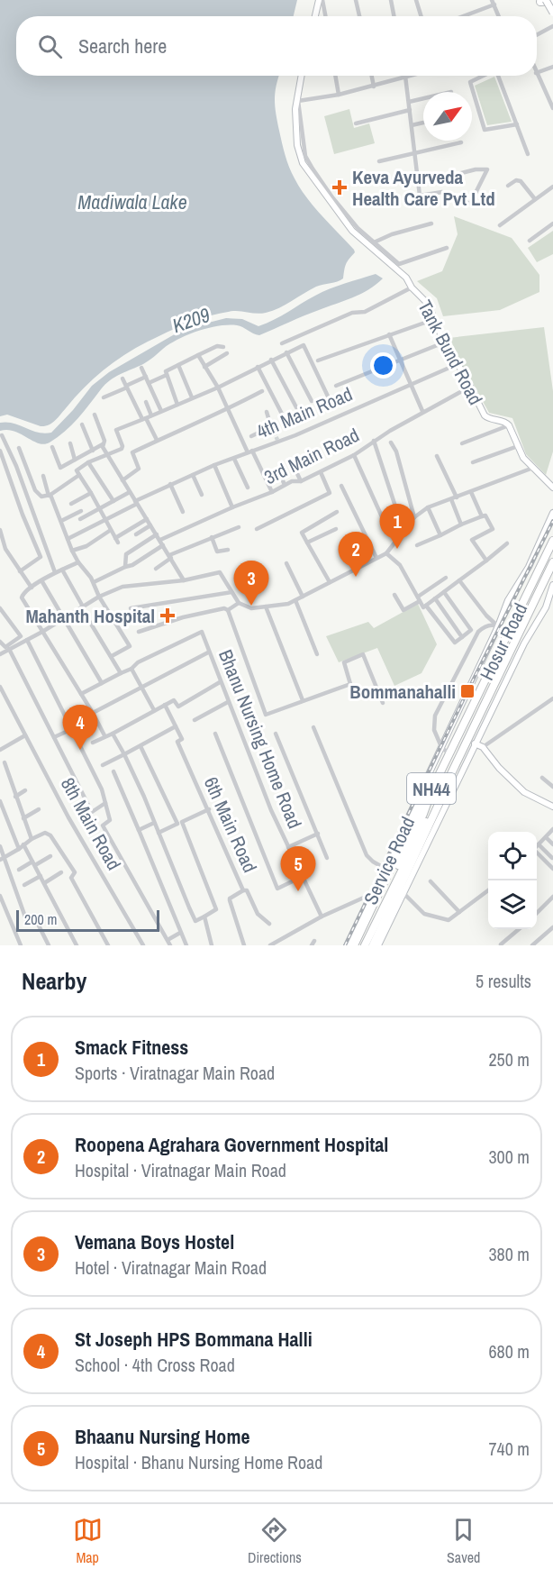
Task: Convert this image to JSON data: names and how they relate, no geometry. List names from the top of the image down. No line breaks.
{"streets":{"highway":["Hosur Road","NH44"],"street":["Tank Bund Road","4th Main Road","3rd Main Road","Bhanu Nursing Home Road","8th Main Road","6th Main Road","Service Road"]},"crossings":[["Tank Bund Road","4th Main Road"],["Tank Bund Road","3rd Main Road"],["Hosur Road","Service Road"]],"water":["Madiwala Lake","K209"],"places":{"health":["Keva Ayurveda Health Care Pvt Ltd","Mahanth Hospital"],"transit":["Bommanahalli"]},"scale_bar":"200 m","north":"top right","page":{"search":"Search here","pins":["1","2","3","4","5"],"scale":"200 m","heading":["Nearby","5 results"],"list":[{"mark":"1","name":"Smack Fitness","note":"Sports · Viratnagar Main Road","value":"250 m"},{"mark":"2","name":"Roopena Agrahara Government Hospital","note":"Hospital · Viratnagar Main Road","value":"300 m"},{"mark":"3","name":"Vemana Boys Hostel","note":"Hotel · Viratnagar Main Road","value":"380 m"},{"mark":"4","name":"St Joseph HPS Bommana Halli","note":"School · 4th Cross Road","value":"680 m"},{"mark":"5","name":"Bhaanu Nursing Home","note":"Hospital · Bhanu Nursing Home Road","value":"740 m"}],"nav":["Map","Directions","Saved"]}}
